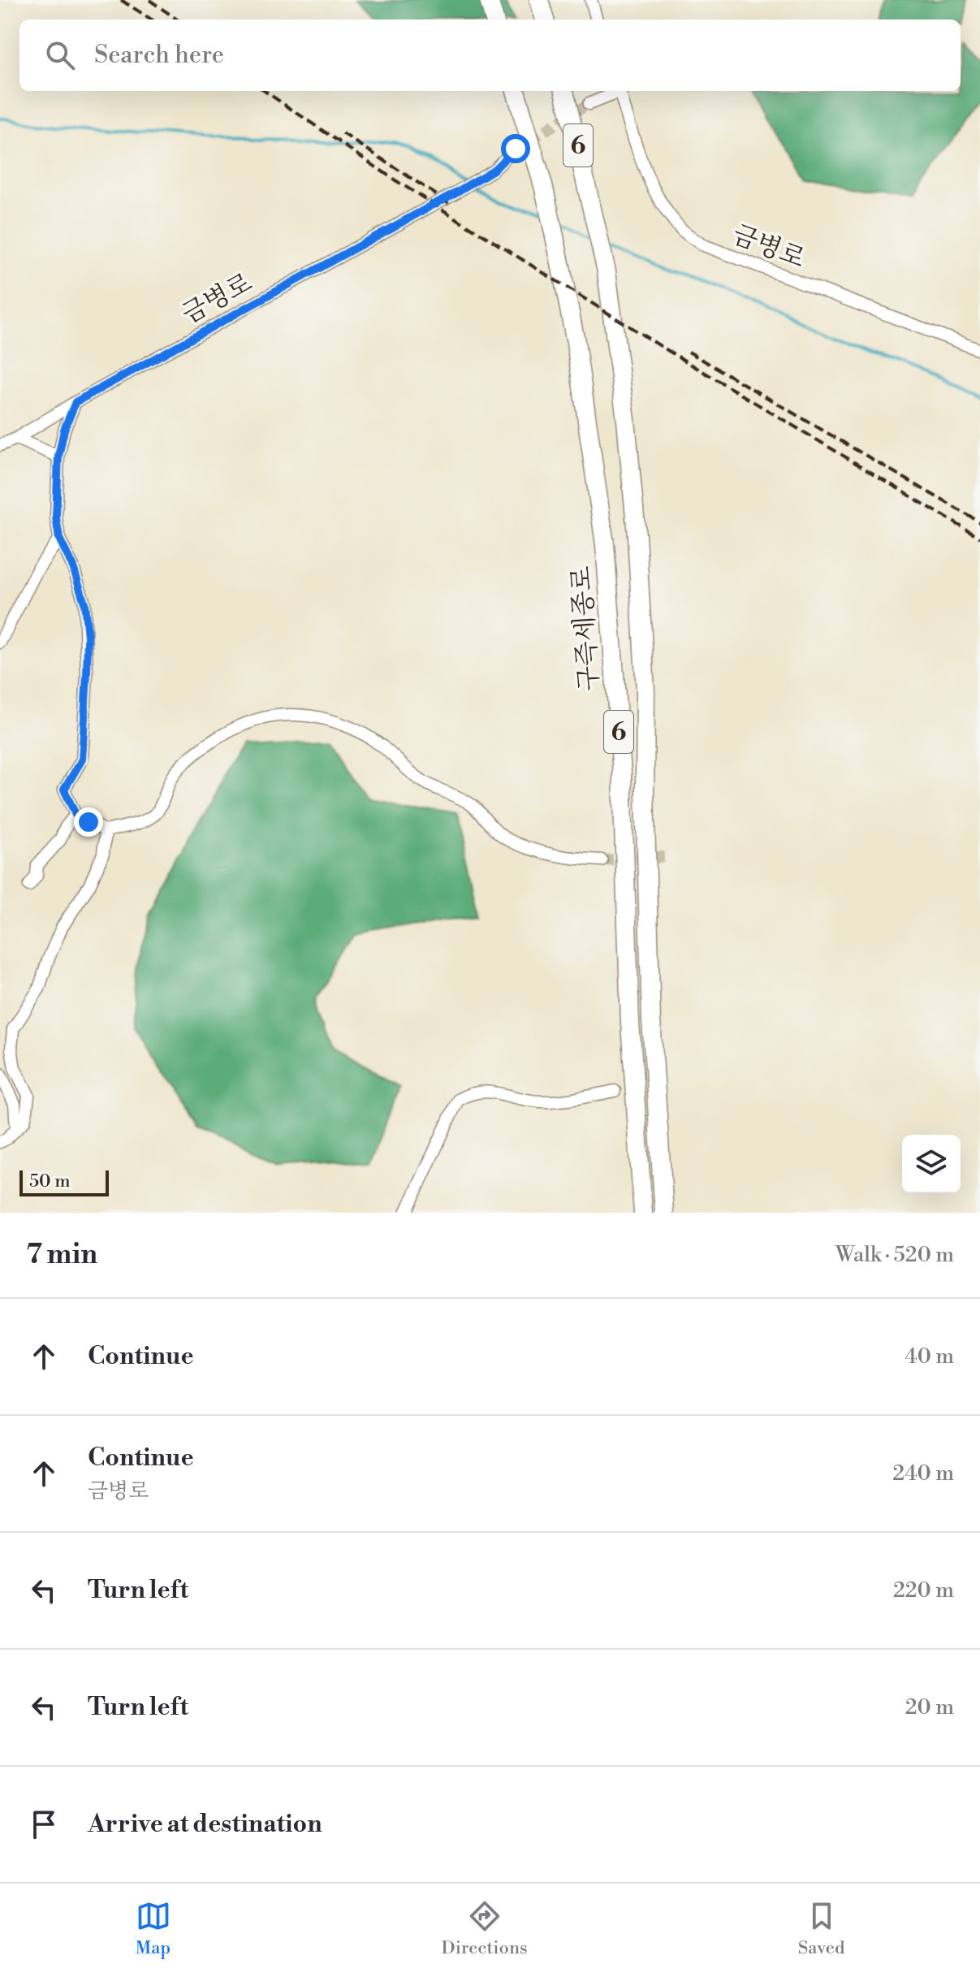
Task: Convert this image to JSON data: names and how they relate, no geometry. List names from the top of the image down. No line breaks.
{"streets":{"highway":["6","구즉세종로"],"street":["금병로"]},"scale_bar":"50 m","page":{"search":"Search here","scale":"50 m","heading":["7 min","Walk · 520 m"],"list":[["Continue","40 m"],["Continue","금병로","240 m"],["Turn left","220 m"],["Turn left","20 m"],"Arrive at destination"],"nav":["Map","Directions","Saved"]}}
